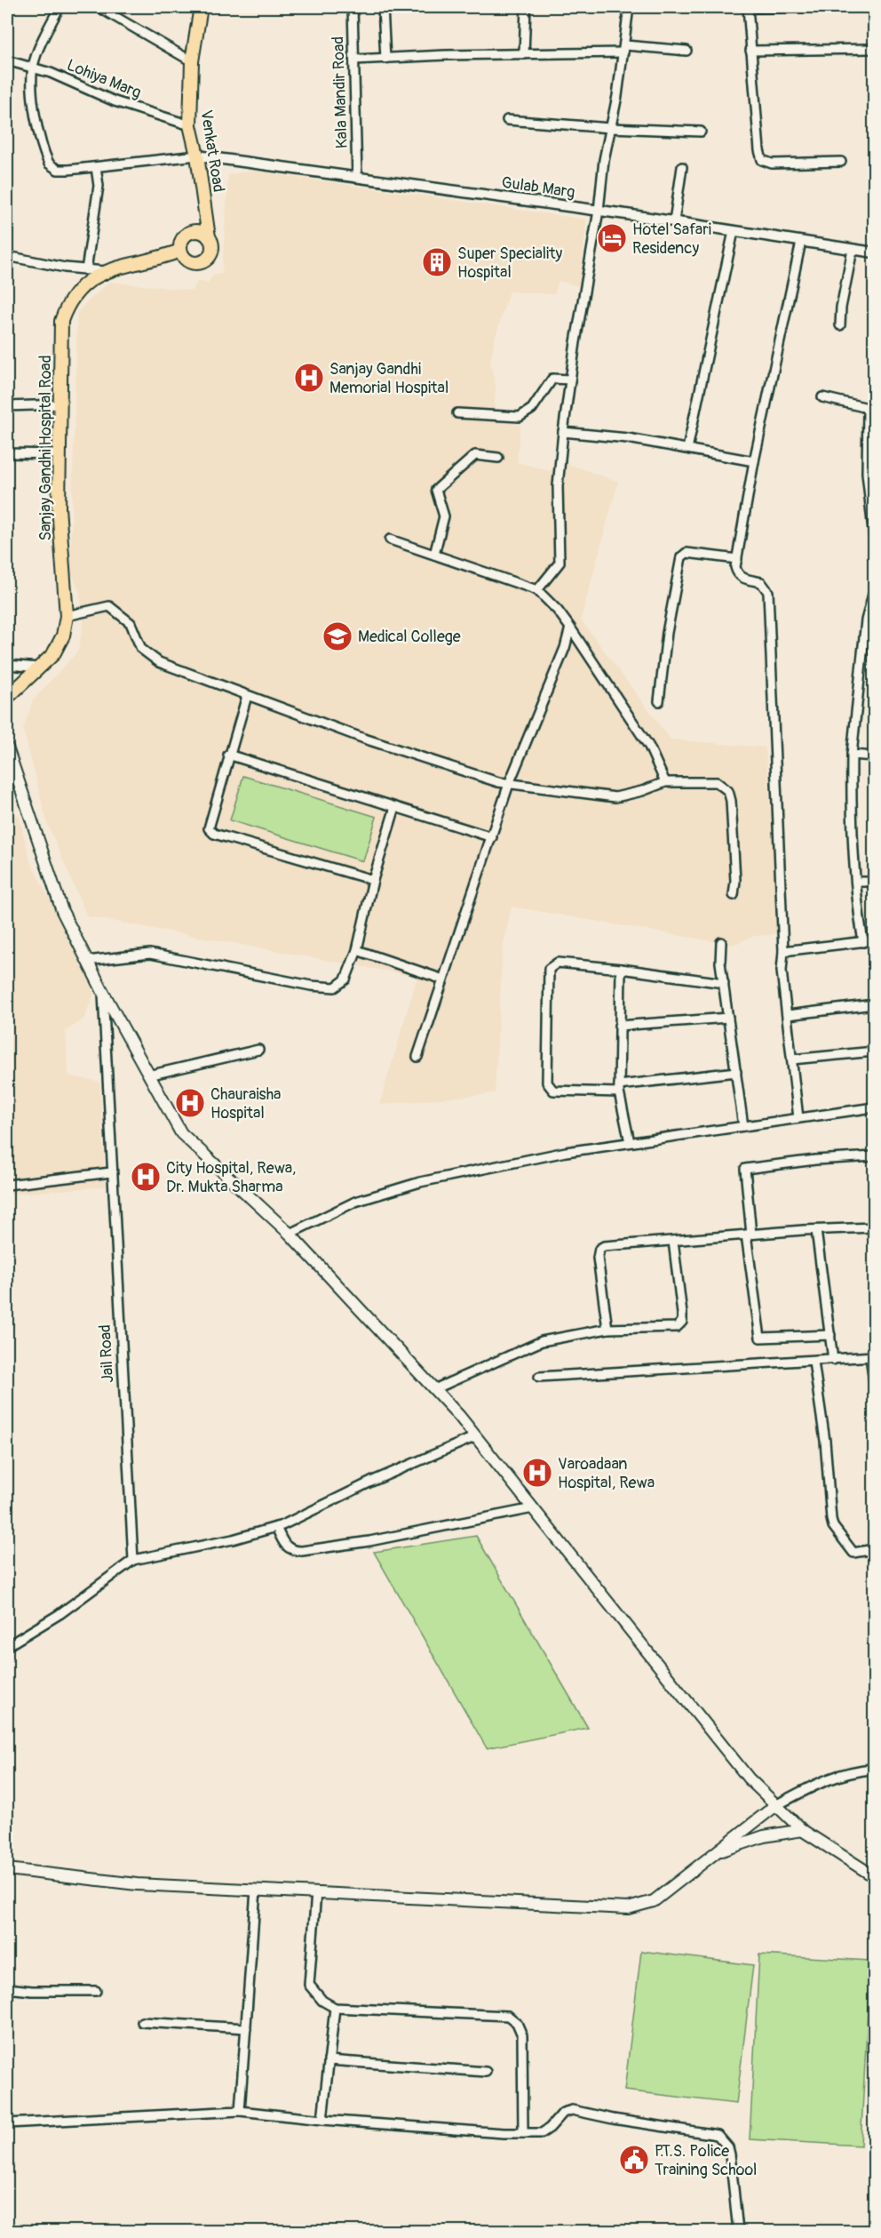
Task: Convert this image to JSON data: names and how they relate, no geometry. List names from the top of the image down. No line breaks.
{"streets":{"main road":["Venkat Road","Sanjay Gandhi Hospital Road"],"street":["Lohiya Marg","Kala Mandir Road","Gulab Marg","Jail Road"]},"crossings":[["Lohiya Marg","Venkat Road"],["Kala Mandir Road","Gulab Marg"],["Venkat Road","Gulab Marg"],["Venkat Road","Sanjay Gandhi Hospital Road"]],"places":{"hotel":["Hotel Safari Residency"],"building":["Super Speciality Hospital"],"hospital":["Sanjay Gandhi Memorial Hospital","Chauraisha Hospital","City Hospital, Rewa, Dr. Mukta Sharma","Varoadaan Hospital, Rewa"],"school or university":["Medical College"],"public building":["P.T.S. Police Training School"]}}
